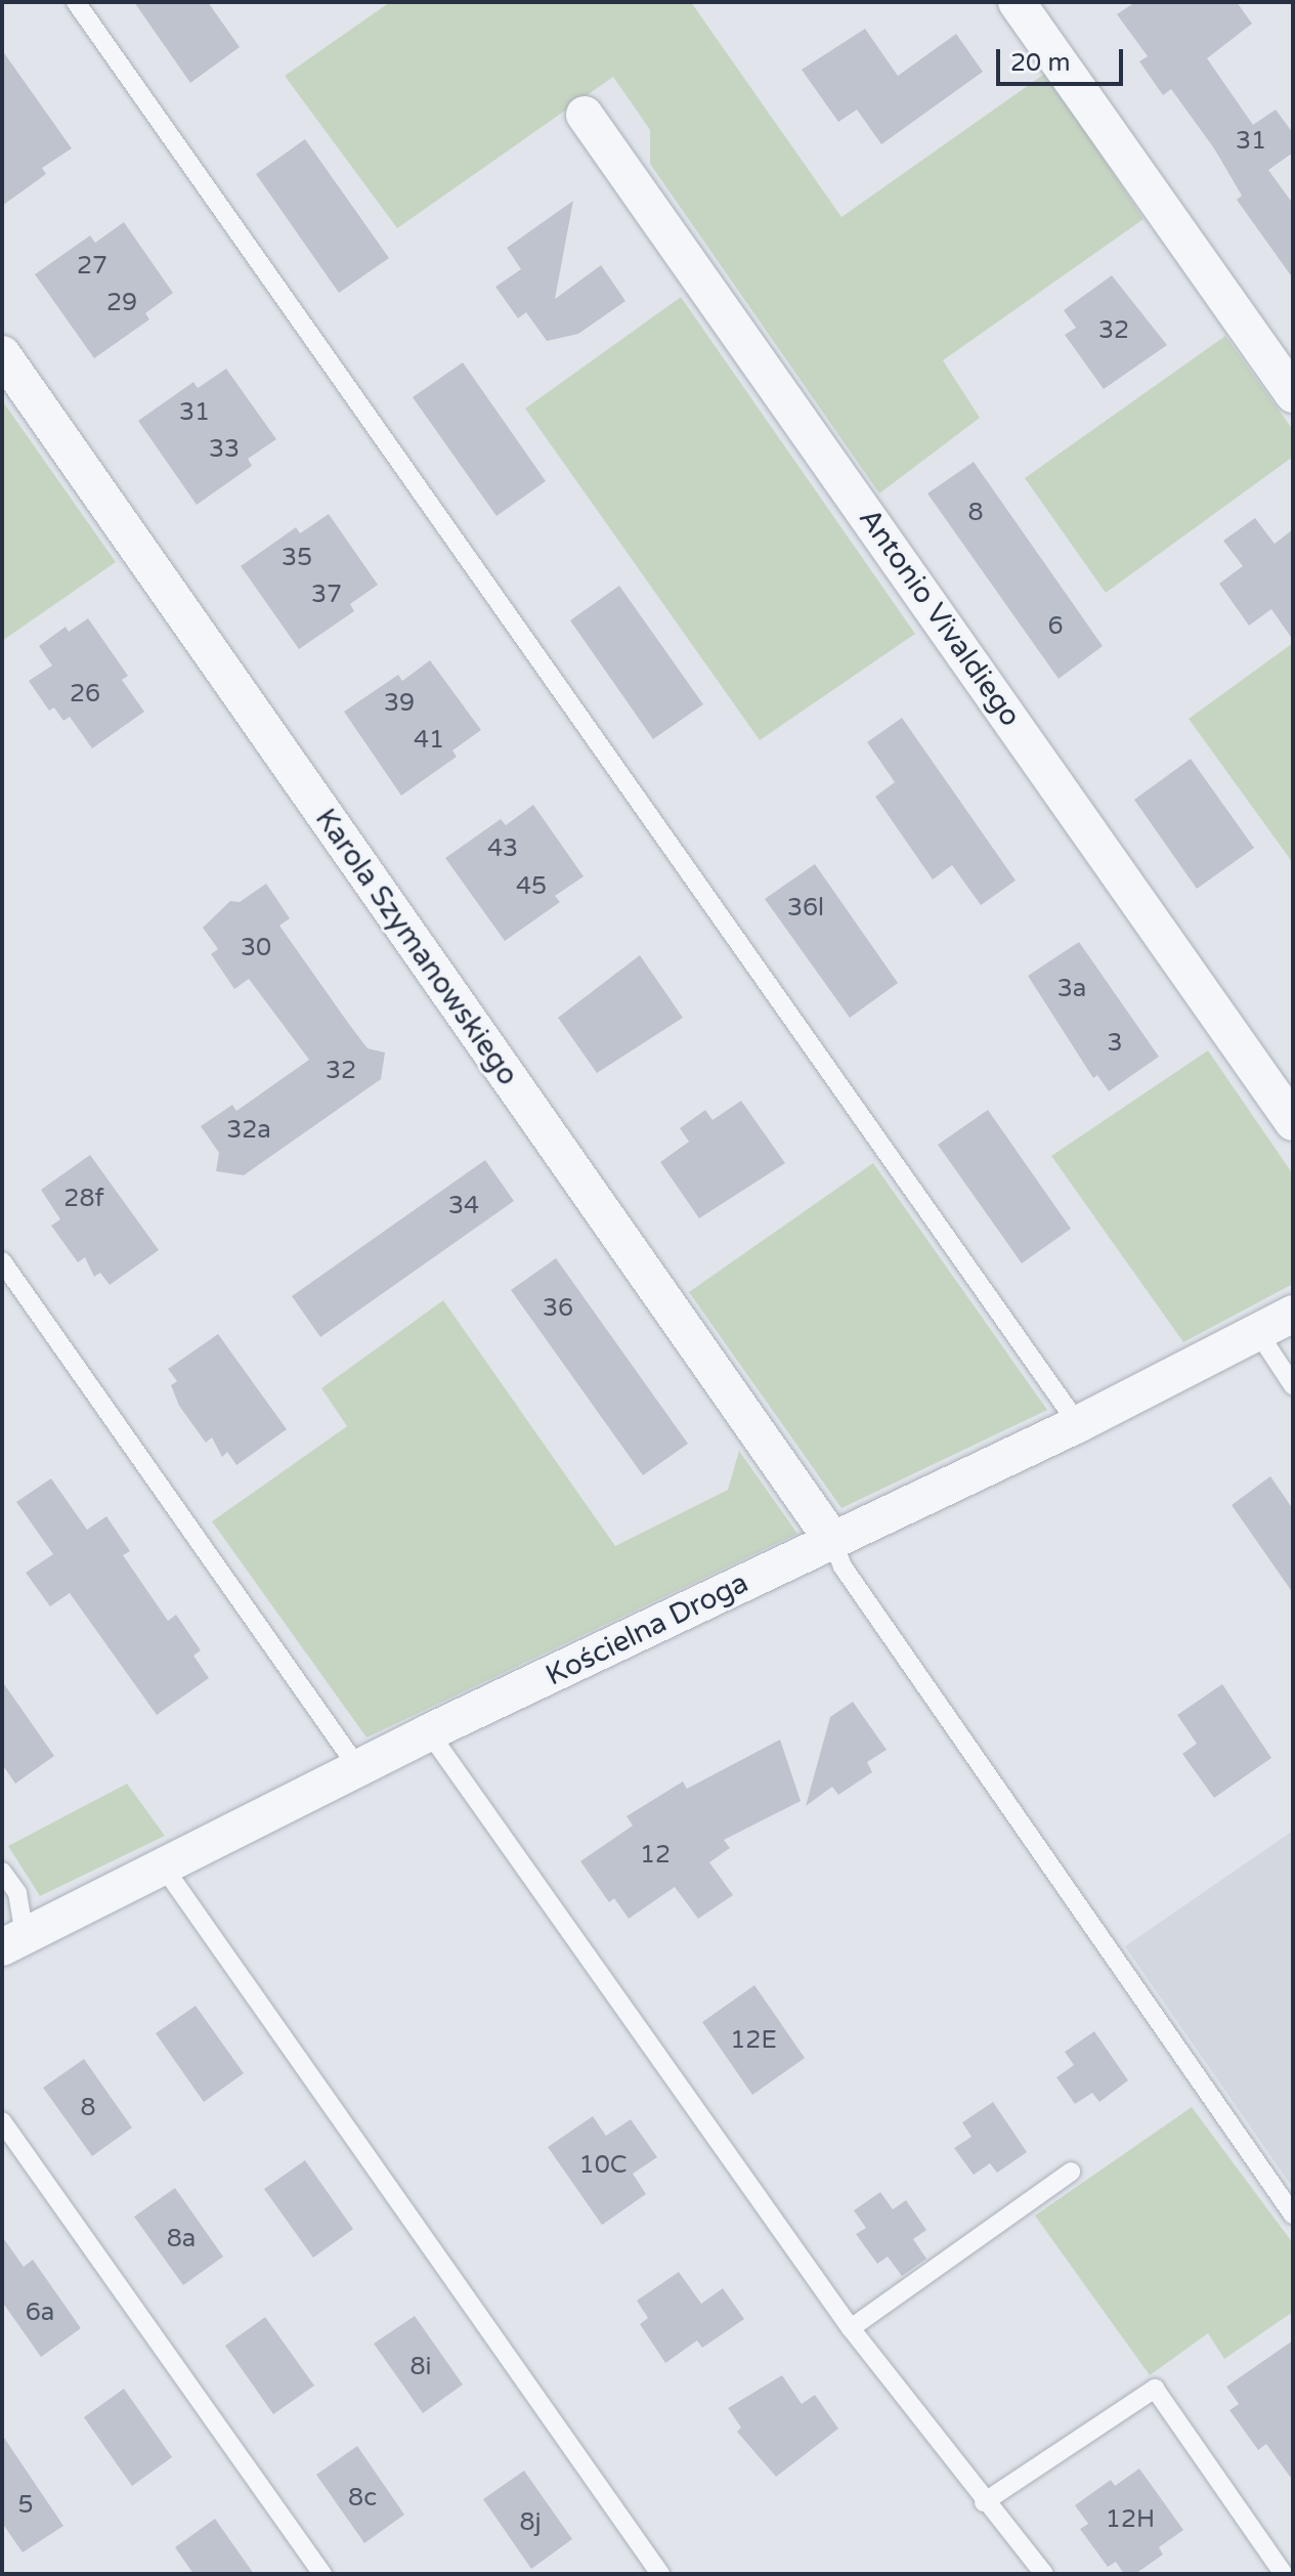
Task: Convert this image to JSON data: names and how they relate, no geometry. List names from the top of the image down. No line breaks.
{"streets":{"street":["Antonio Vivaldiego","Karola Szymanowskiego","Kościelna Droga"]},"crossings":[["Karola Szymanowskiego","Kościelna Droga"]],"house_numbers":["31","27","29","32","31","33","8","35","37","6","26","39","41","43","45","36l","30","3a","3","32","32a","28f","34","36","12","12E","8","10C","8a","6a","8i","8c","5","12H","8j"],"scale_bar":"20 m"}
